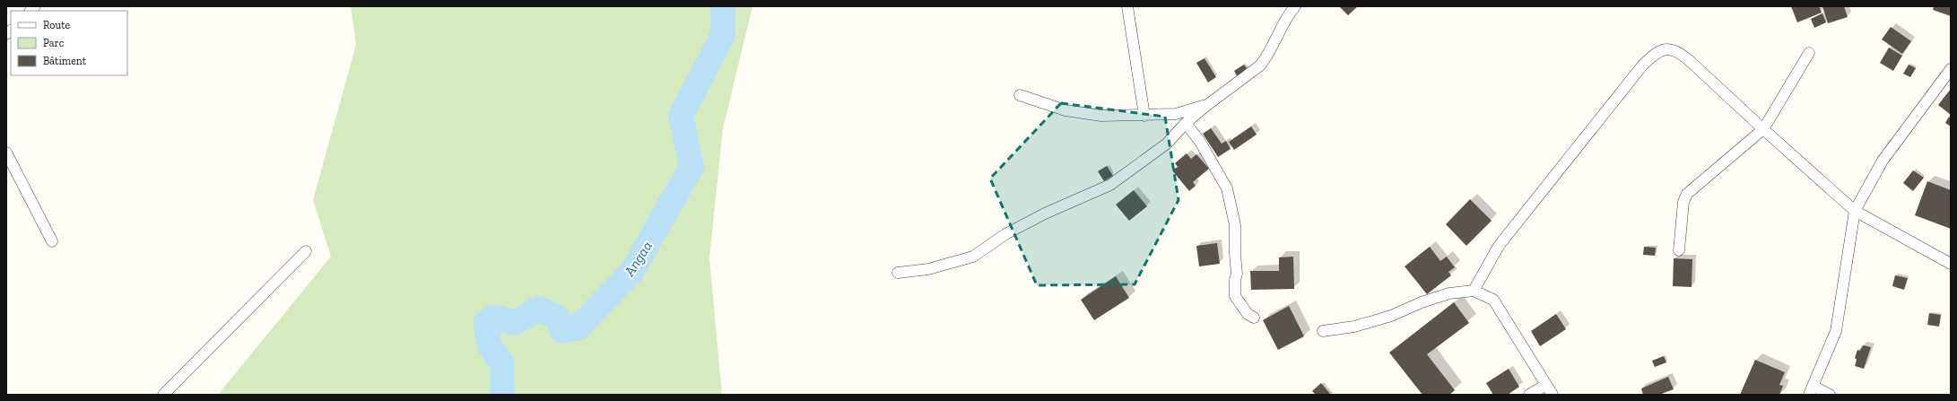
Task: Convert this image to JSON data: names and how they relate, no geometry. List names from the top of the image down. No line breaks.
{"water":["Angaa"],"legend":["Route","Parc","Bâtiment"]}
